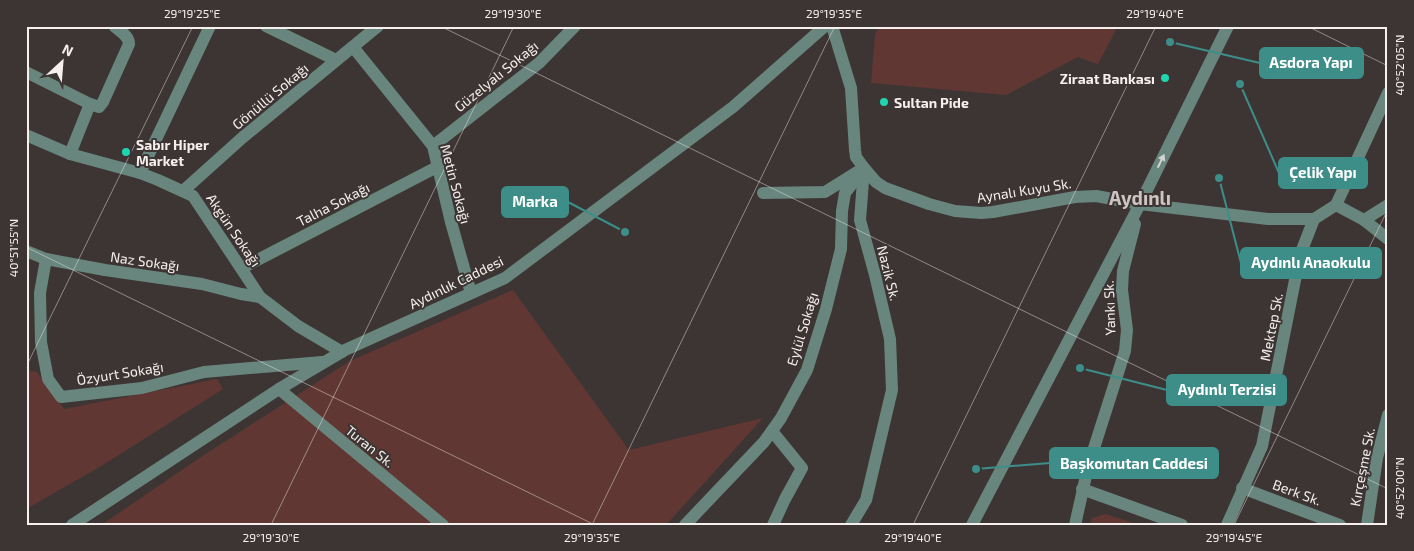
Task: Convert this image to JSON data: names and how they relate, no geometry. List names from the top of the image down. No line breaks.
{"streets":{"street":["Güzelyalı Sokağı","Gönüllü Sokağı","Metin Sokağı","Aynalı Kuyu Sk.","Talha Sokağı","Akgün Sokağı","Naz Sokağı","Nazik Sk.","Aydınlık Caddesi","Yankı Sk.","Mektep Sk.","Eylül Sokağı","Özyurt Sokağı","Turan Sk.","Kırçeşme Sk.","Berk Sk."]},"crossings":[["Güzelyalı Sokağı","Metin Sokağı"],["Gönüllü Sokağı","Metin Sokağı"],["Gönüllü Sokağı","Akgün Sokağı"],["Metin Sokağı","Talha Sokağı"],["Metin Sokağı","Aydınlık Caddesi"],["Aynalı Kuyu Sk.","Nazik Sk."],["Aynalı Kuyu Sk.","Yankı Sk."],["Aynalı Kuyu Sk.","Mektep Sk."],["Aynalı Kuyu Sk.","Eylül Sokağı"],["Talha Sokağı","Akgün Sokağı"],["Akgün Sokağı","Naz Sokağı"],["Akgün Sokağı","Aydınlık Caddesi"],["Naz Sokağı","Özyurt Sokağı"],["Nazik Sk.","Eylül Sokağı"],["Aydınlık Caddesi","Özyurt Sokağı"],["Aydınlık Caddesi","Turan Sk."],["Mektep Sk.","Berk Sk."]],"districts":["Aydınlı"],"places":["Asdora Yapı","Ziraat Bankası","Çelik Yapı","Sultan Pide","Sabır Hiper Market","Aydınlı Anaokulu","Marka","Aydınlı Terzisi","Başkomutan Caddesi"],"north":"top right","coordinates":["29°19'25\"E","29°19'30\"E","29°19'35\"E","29°19'40\"E","40°52'05\"N","40°51'55\"N","40°52'00\"N","29°19'45\"E"]}
